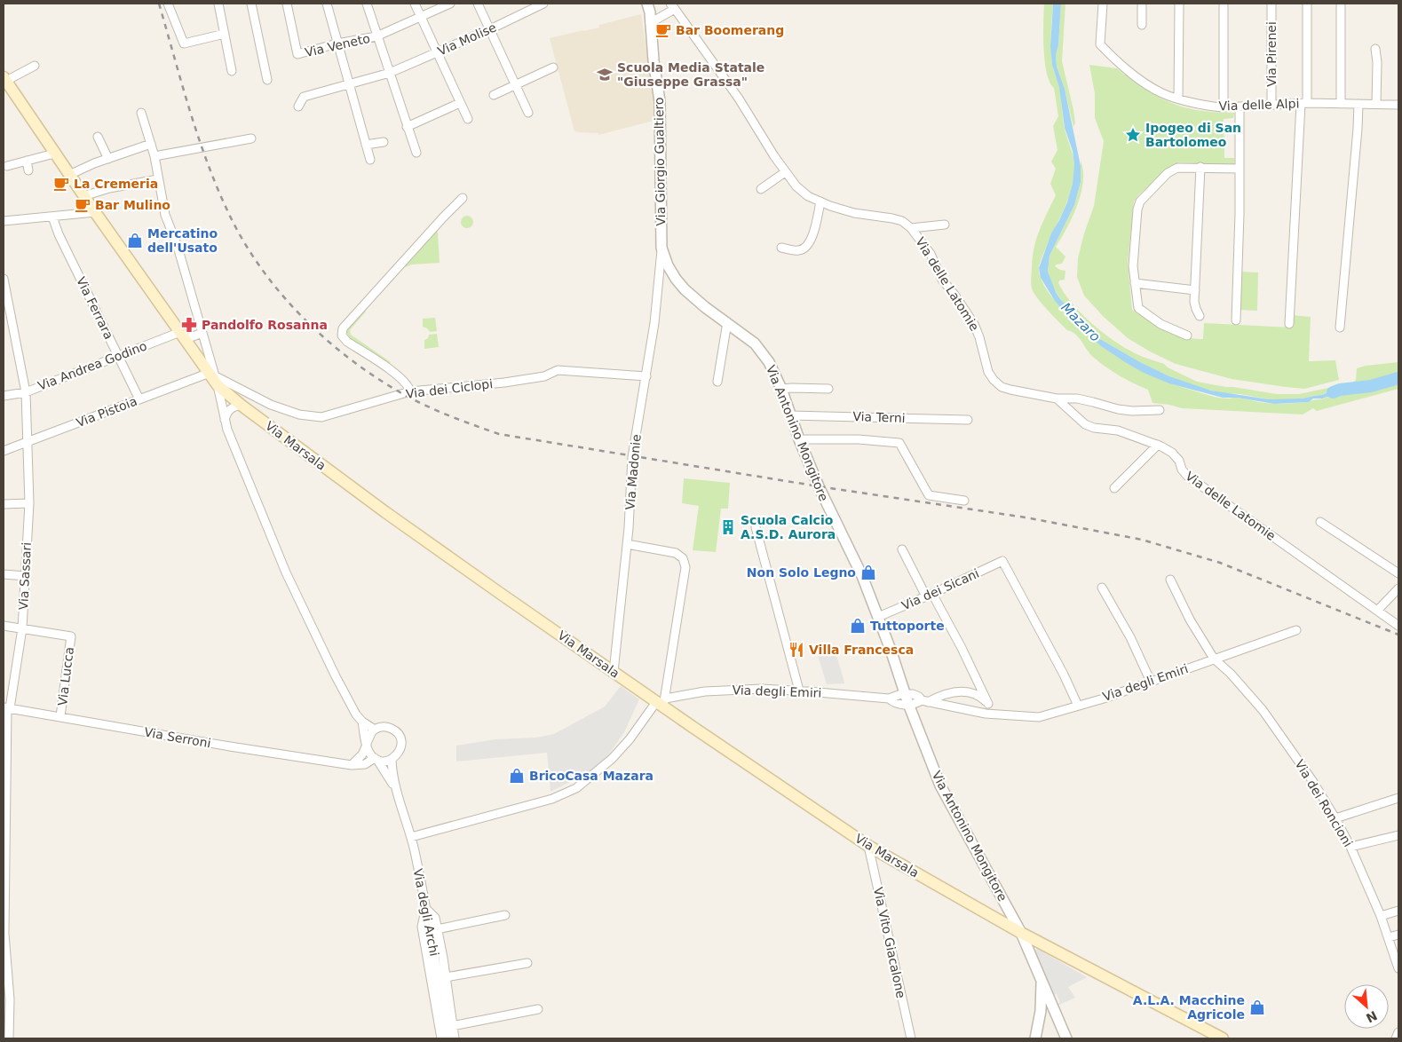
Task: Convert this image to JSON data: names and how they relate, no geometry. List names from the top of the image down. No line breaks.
{"streets":{"main road":["Via Marsala"],"street":["Via Molise","Via Veneto","Via Pirenei","Via delle Alpi","Via Giorgio Gualtiero","Via delle Latomie","Via Ferrara","Via Andrea Godino","Via dei Ciclopi","Via Pistoia","Via Terni","Via Antonino Mongitore","Via Madonie","Via Sassari","Via dei Sicani","Via Lucca","Via degli Emiri","Via Serroni","Via dei Roncioni","Via degli Archi","Via Vito Giacalone"]},"crossings":[["Via Pirenei","Via delle Alpi"],["Via Giorgio Gualtiero","Via Antonino Mongitore"],["Via Giorgio Gualtiero","Via Madonie"],["Via Ferrara","Via Andrea Godino"],["Via Ferrara","Via Pistoia"],["Via Andrea Godino","Via Marsala"],["Via Andrea Godino","Via Sassari"],["Via dei Ciclopi","Via Pistoia"],["Via dei Ciclopi","Via Marsala"],["Via dei Ciclopi","Via Madonie"],["Via Pistoia","Via Marsala"],["Via Pistoia","Via Sassari"],["Via Terni","Via Antonino Mongitore"],["Via Antonino Mongitore","Via Marsala"],["Via Antonino Mongitore","Via dei Sicani"],["Via Antonino Mongitore","Via degli Emiri"],["Via Marsala","Via Madonie"],["Via Marsala","Via degli Emiri"],["Via Marsala","Via Vito Giacalone"],["Via Sassari","Via Lucca"],["Via Sassari","Via Serroni"],["Via dei Sicani","Via degli Emiri"],["Via Lucca","Via Serroni"],["Via degli Emiri","Via dei Roncioni"],["Via Serroni","Via degli Archi"]],"water":["Mazaro"],"places":{"cafe":["Bar Boomerang","La Cremeria","Bar Mulino"],"school or university":["Scuola Media Statale \"Giuseppe Grassa\""],"place":["Ipogeo di San Bartolomeo"],"shop":["Mercatino dell'Usato","Non Solo Legno","Tuttoporte","BricoCasa Mazara","A.L.A. Macchine Agricole"],"pharmacy":["Pandolfo Rosanna"],"building":["Scuola Calcio A.S.D. Aurora"],"restaurant":["Villa Francesca"]},"north":"bottom right"}
